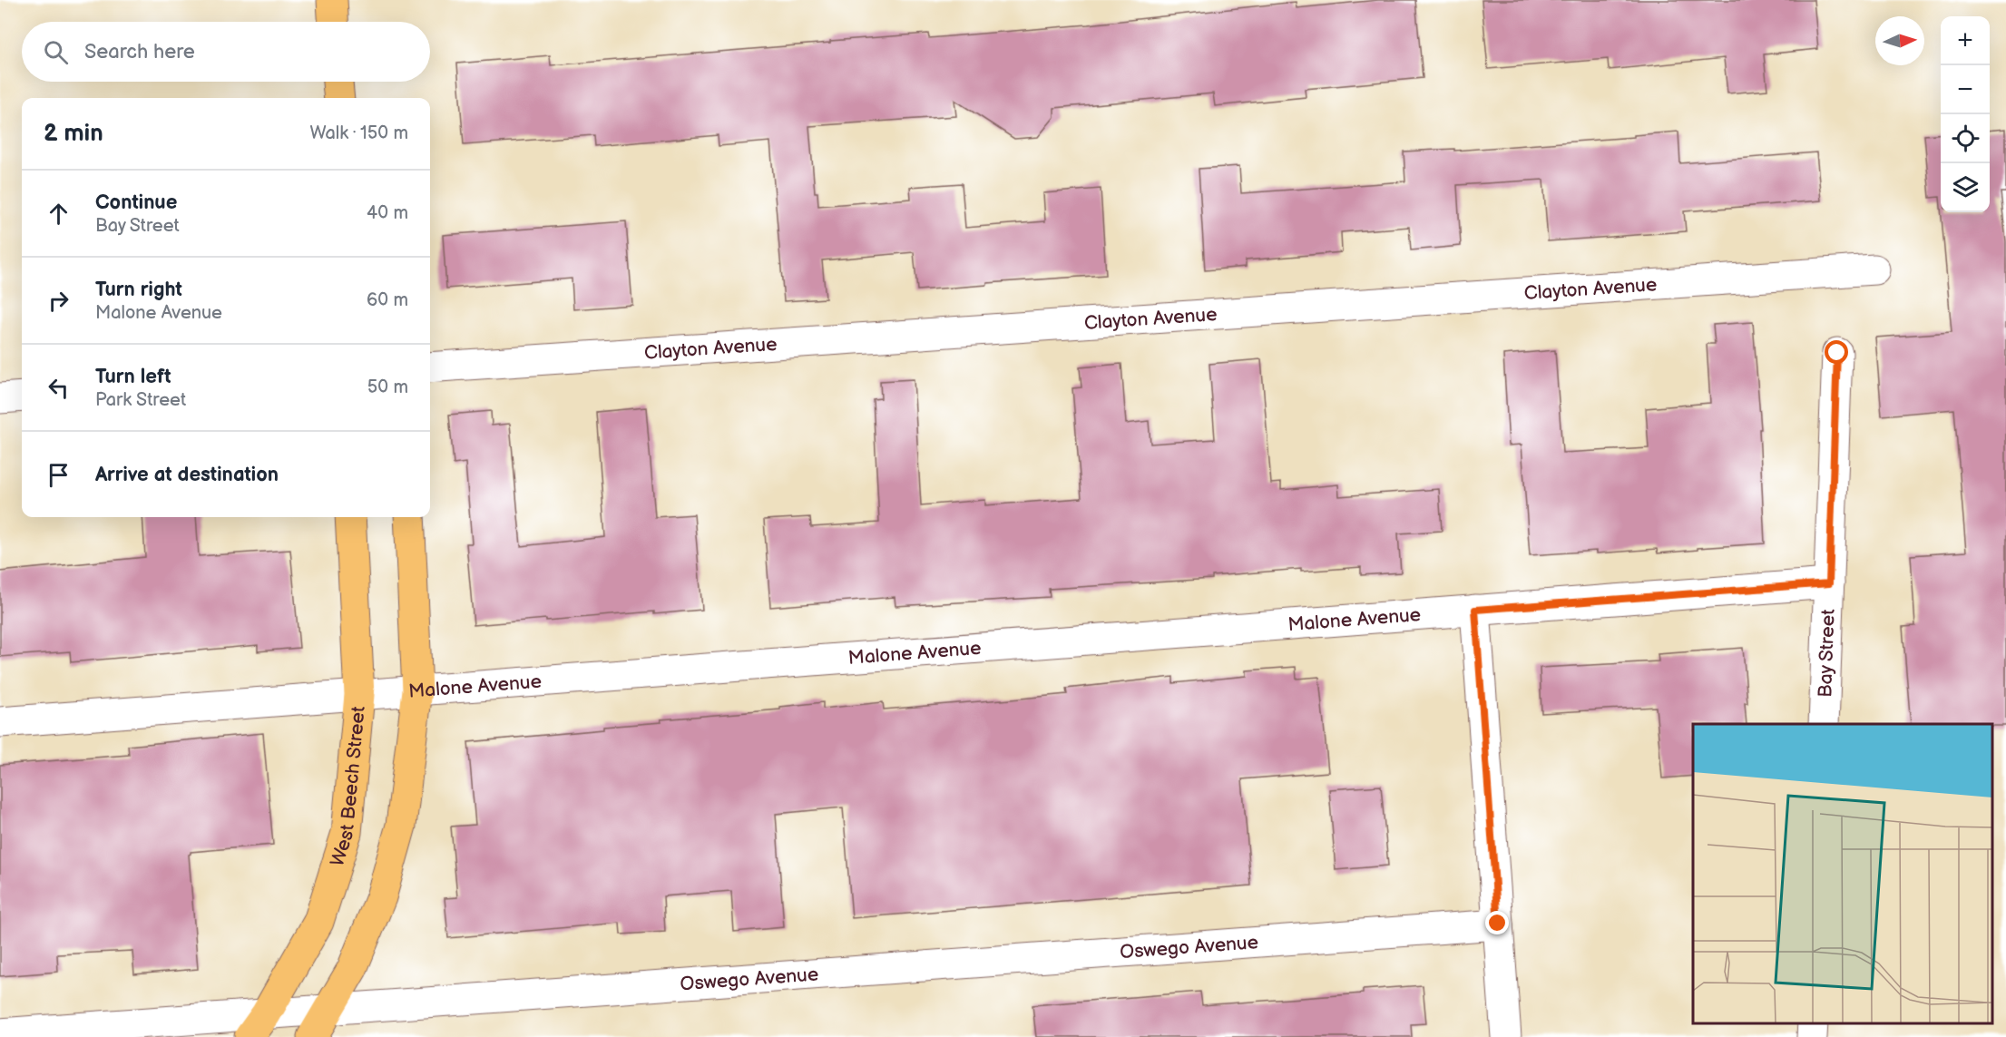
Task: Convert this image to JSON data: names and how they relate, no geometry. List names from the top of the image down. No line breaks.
{"streets":{"highway":["West Beech Street"],"street":["Clayton Avenue","Malone Avenue","Bay Street","Oswego Avenue"]},"crossings":[["Malone Avenue","Bay Street"],["Malone Avenue","West Beech Street"],["West Beech Street","Oswego Avenue"]],"north":"right","page":{"map_buttons":["+","−"],"search":"Search here","heading":["2 min","Walk · 150 m"],"list":[["Continue","Bay Street","40 m"],["Turn right","Malone Avenue","60 m"],["Turn left","Park Street","50 m"],"Arrive at destination"]}}
